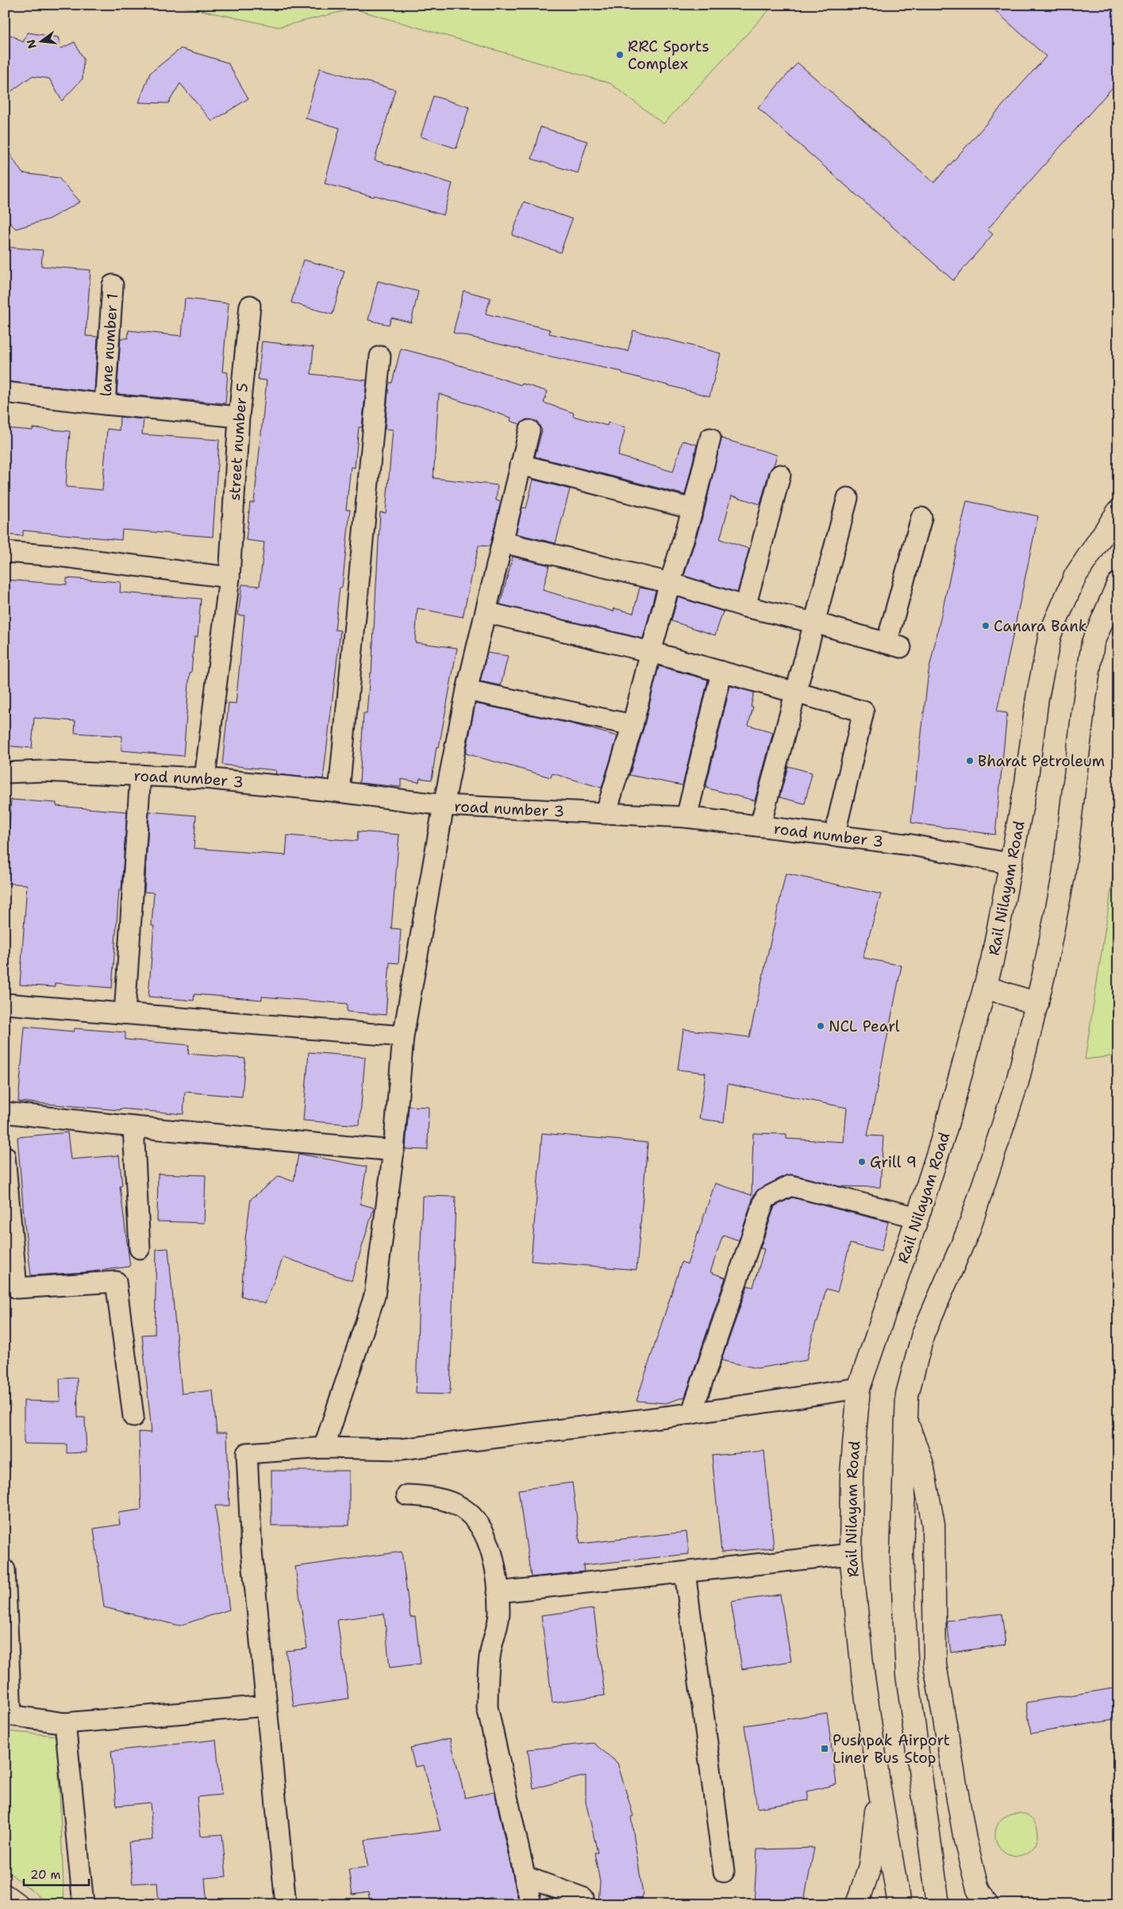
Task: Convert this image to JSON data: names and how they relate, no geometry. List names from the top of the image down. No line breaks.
{"streets":{"main road":["Rail Nilayam Road"],"street":["lane number 1","street number 5","road number 3"]},"crossings":[["street number 5","road number 3"],["road number 3","Rail Nilayam Road"]],"places":{"other":["RRC Sports Complex","Canara Bank","Bharat Petroleum","NCL Pearl","Grill 9"],"transit":["Pushpak Airport Liner Bus Stop"]},"scale_bar":"20 m","north":"left"}
